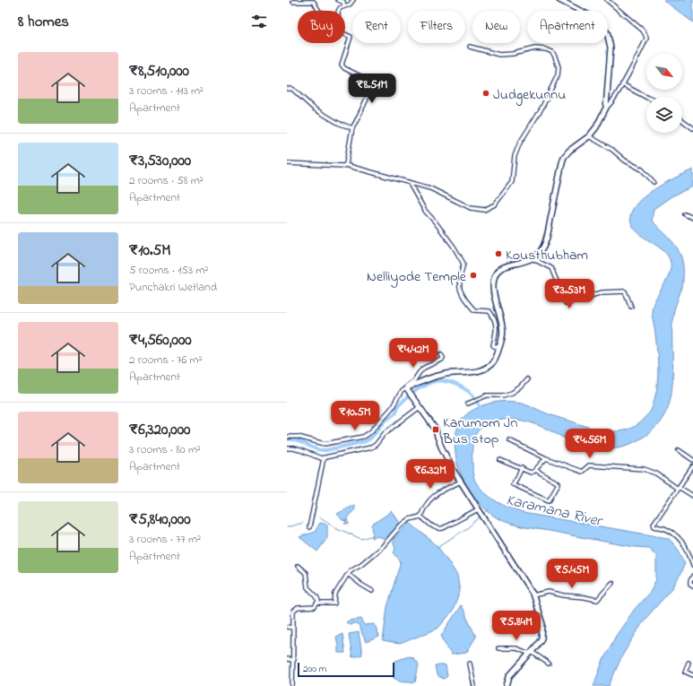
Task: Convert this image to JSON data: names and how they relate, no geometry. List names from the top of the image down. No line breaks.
{"water":["Karamana River"],"places":{"other":["Judgekunnu","Kousthubham","Nelliyode Temple"],"transit":["Karumom Jn Bus stop"]},"scale_bar":"200 m","north":"bottom right","page":{"heading":"8 homes","chip":["Buy","Rent","Filters","New","Apartment"],"list":[{"name":"₹8,510,000","note":"3 rooms · 113 m² · Apartment"},{"name":"₹3,530,000","note":"2 rooms · 58 m² · Apartment"},{"name":"₹10.5M","note":"5 rooms · 153 m² · Punchakri Wetland"},{"name":"₹4,560,000","note":"2 rooms · 76 m² · Apartment"},{"name":"₹6,320,000","note":"3 rooms · 80 m² · Apartment"},{"name":"₹5,840,000","note":"3 rooms · 77 m² · Apartment"}],"price":["₹8.51M","₹3.53M","₹4.42M","₹10.5M","₹4.56M","₹6.32M","₹5.45M","₹5.84M"],"scale":"200 m"}}
